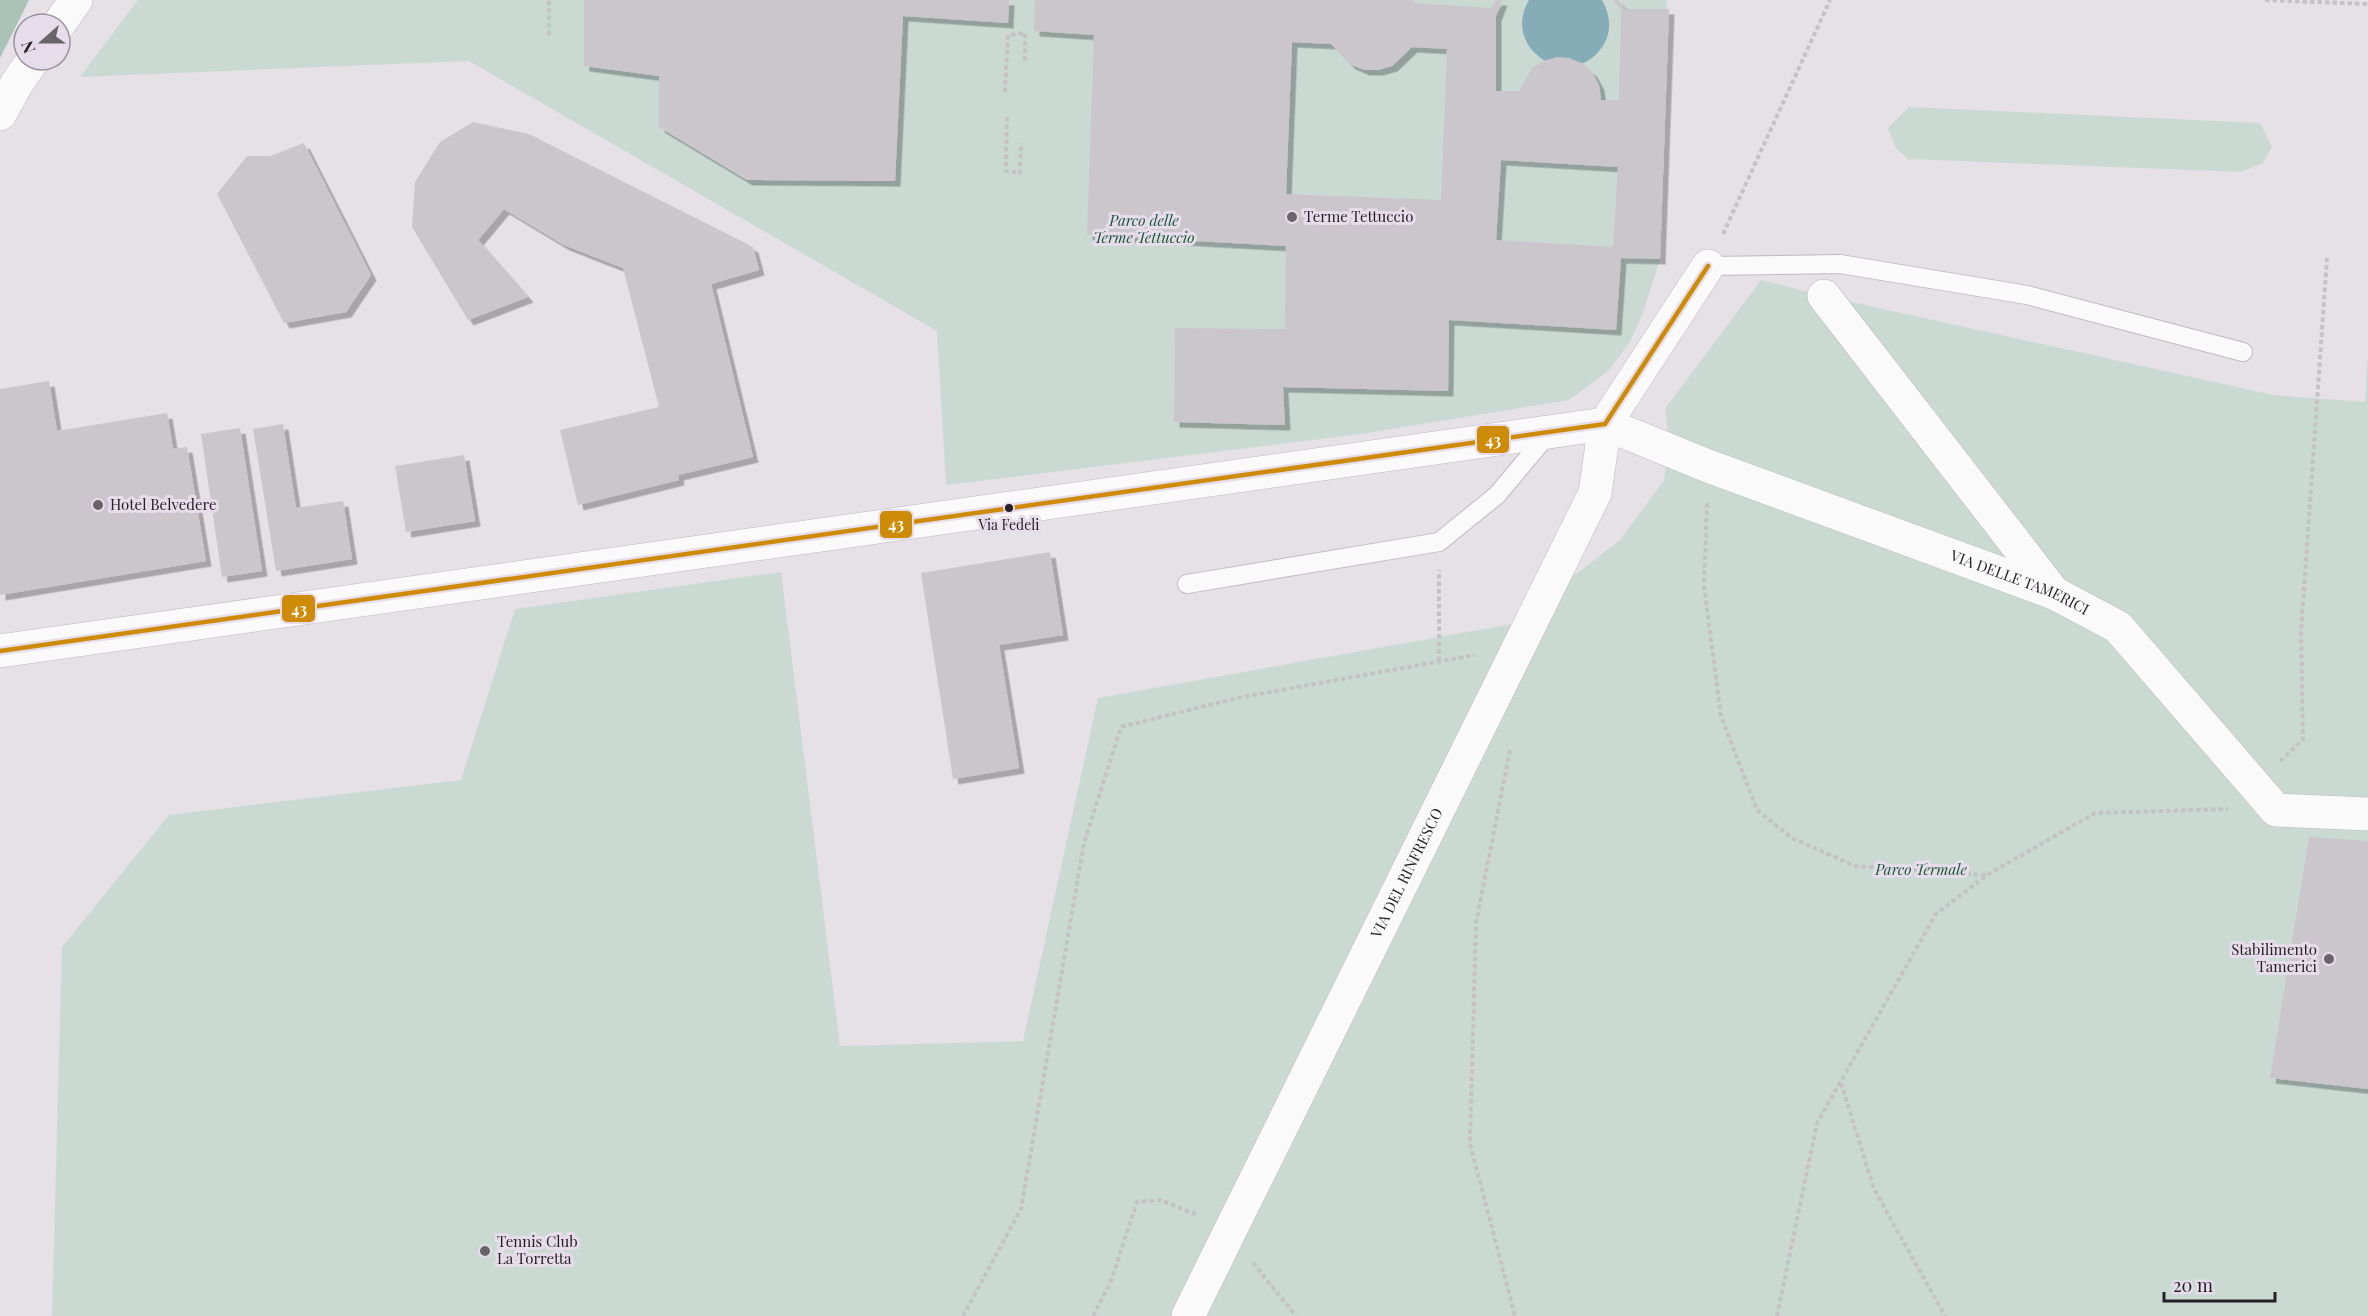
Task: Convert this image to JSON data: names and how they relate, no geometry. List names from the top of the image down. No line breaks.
{"streets":{"street":["VIA DELLE TAMERICI","VIA DEL RINFRESCO"]},"crossings":[["VIA DELLE TAMERICI","VIA DEL RINFRESCO"]],"parks":["Parco delle Terme Tettuccio","Parco Termale"],"places":["Terme Tettuccio","Hotel Belvedere","Via Fedeli","Stabilimento Tamerici","Tennis Club La Torretta"],"lines":["transit line 43"],"scale_bar":"20 m","north":"left"}
